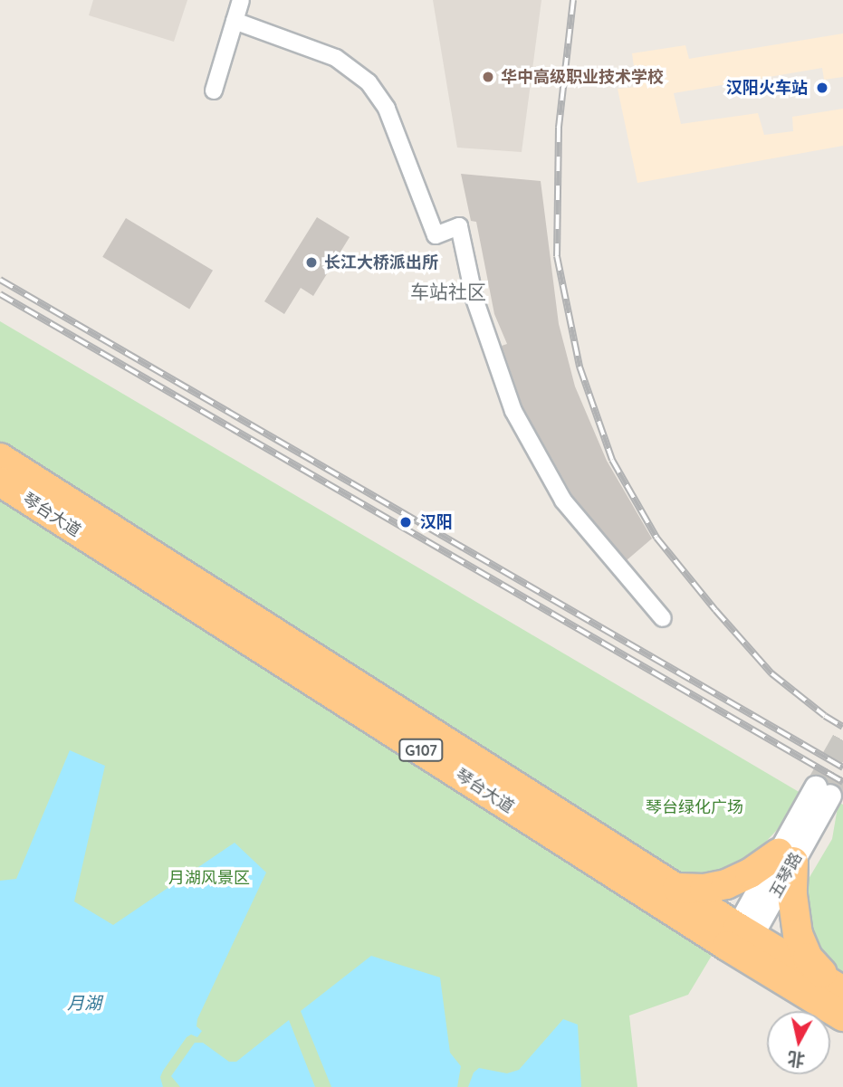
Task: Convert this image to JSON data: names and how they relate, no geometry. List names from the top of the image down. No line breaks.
{"streets":{"highway":["琴台大道","G107"],"main road":["五琴路"]},"crossings":[["琴台大道","五琴路"]],"districts":["车站社区"],"water":["月湖"],"parks":["琴台绿化广场","月湖风景区"],"places":["华中高级职业技术学校","汉阳火车站","长江大桥派出所","汉阳"],"north":"bottom"}
